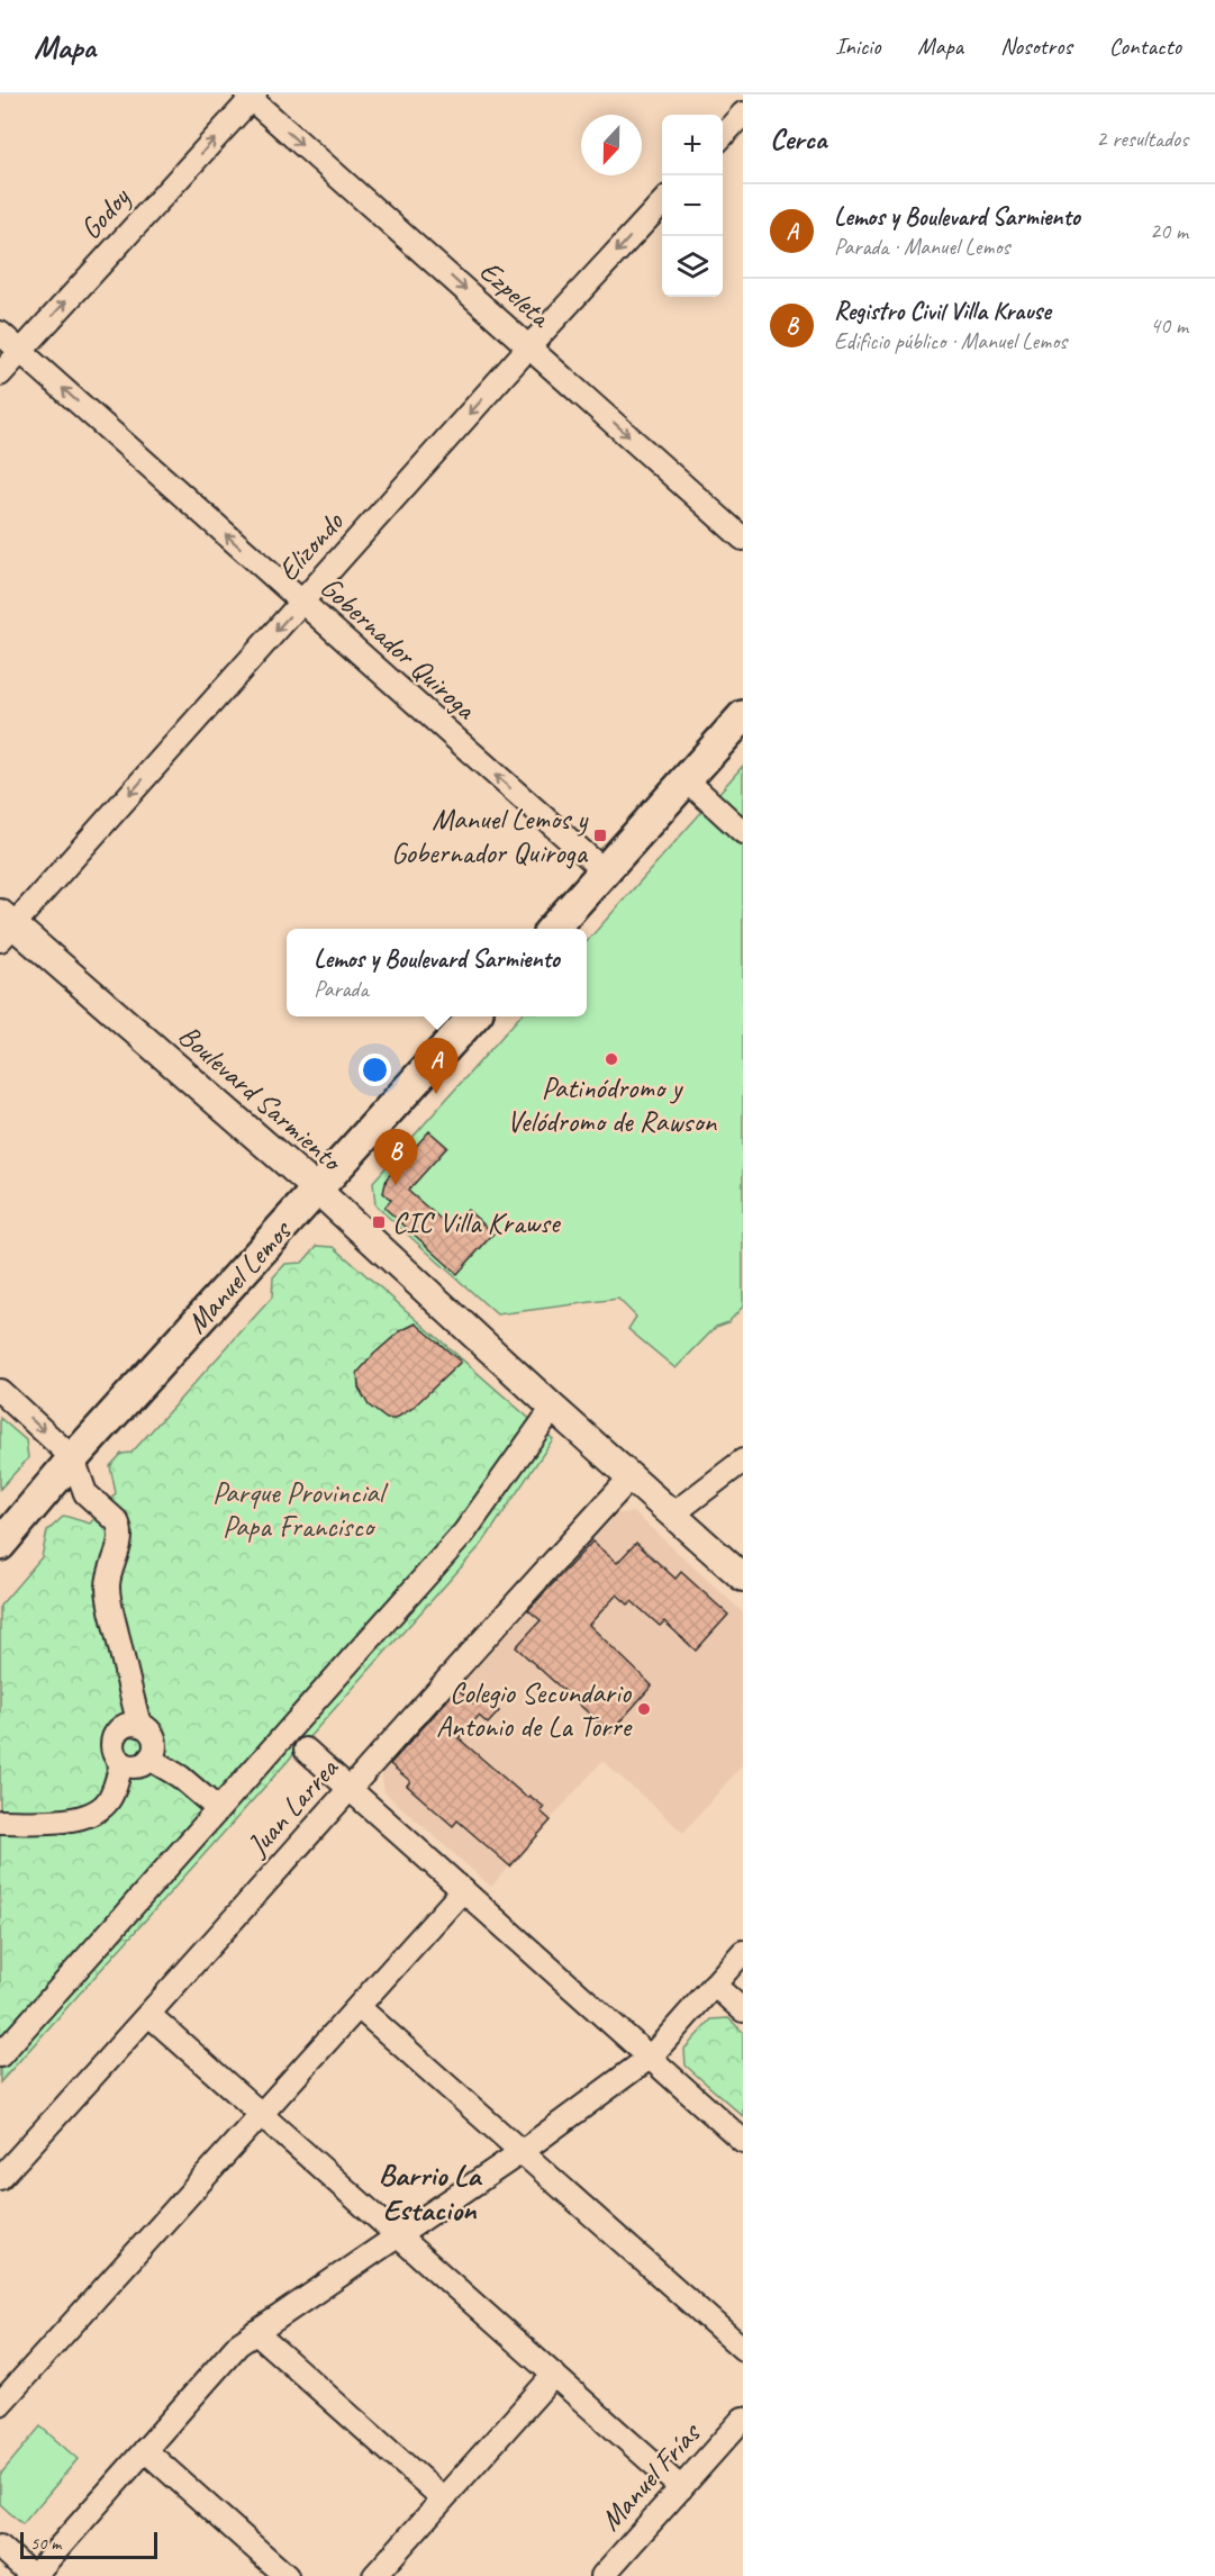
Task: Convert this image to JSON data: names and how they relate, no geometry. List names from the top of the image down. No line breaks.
{"streets":{"main road":["Manuel Lemos"],"street":["Godoy","Ezpeleta","Elizondo","Gobernador Quiroga","Boulevard Sarmiento","Juan Larrea","Manuel Frías"]},"crossings":[["Godoy","Ezpeleta"],["Godoy","Gobernador Quiroga"],["Ezpeleta","Elizondo"],["Elizondo","Gobernador Quiroga"],["Elizondo","Boulevard Sarmiento"],["Boulevard Sarmiento","Manuel Lemos"],["Boulevard Sarmiento","Juan Larrea"]],"one_way":["Godoy","Ezpeleta","Elizondo","Gobernador Quiroga"],"districts":["Barrio La Estacion"],"parks":["Parque Provincial Papa Francisco"],"places":{"transit":["Manuel Lemos y Gobernador Quiroga","CIC Villa Krawse"],"other":["Patinódromo y Velódromo de Rawson","Colegio Secundario Antonio de La Torre"]},"scale_bar":"50 m","north":"bottom","page":{"header":"Mapa","nav":["Inicio","Mapa","Nosotros","Contacto"],"heading":["Cerca","2 resultados"],"map_buttons":["+","−"],"list":[{"mark":"A","name":"Lemos y Boulevard Sarmiento","note":"Parada · Manuel Lemos","value":"20 m"},{"mark":"B","name":"Registro Civil Villa Krause","note":"Edificio público · Manuel Lemos","value":"40 m"}],"popup":["Lemos y Boulevard Sarmiento","Parada"],"pins":["A","B"],"scale":"50 m"}}
